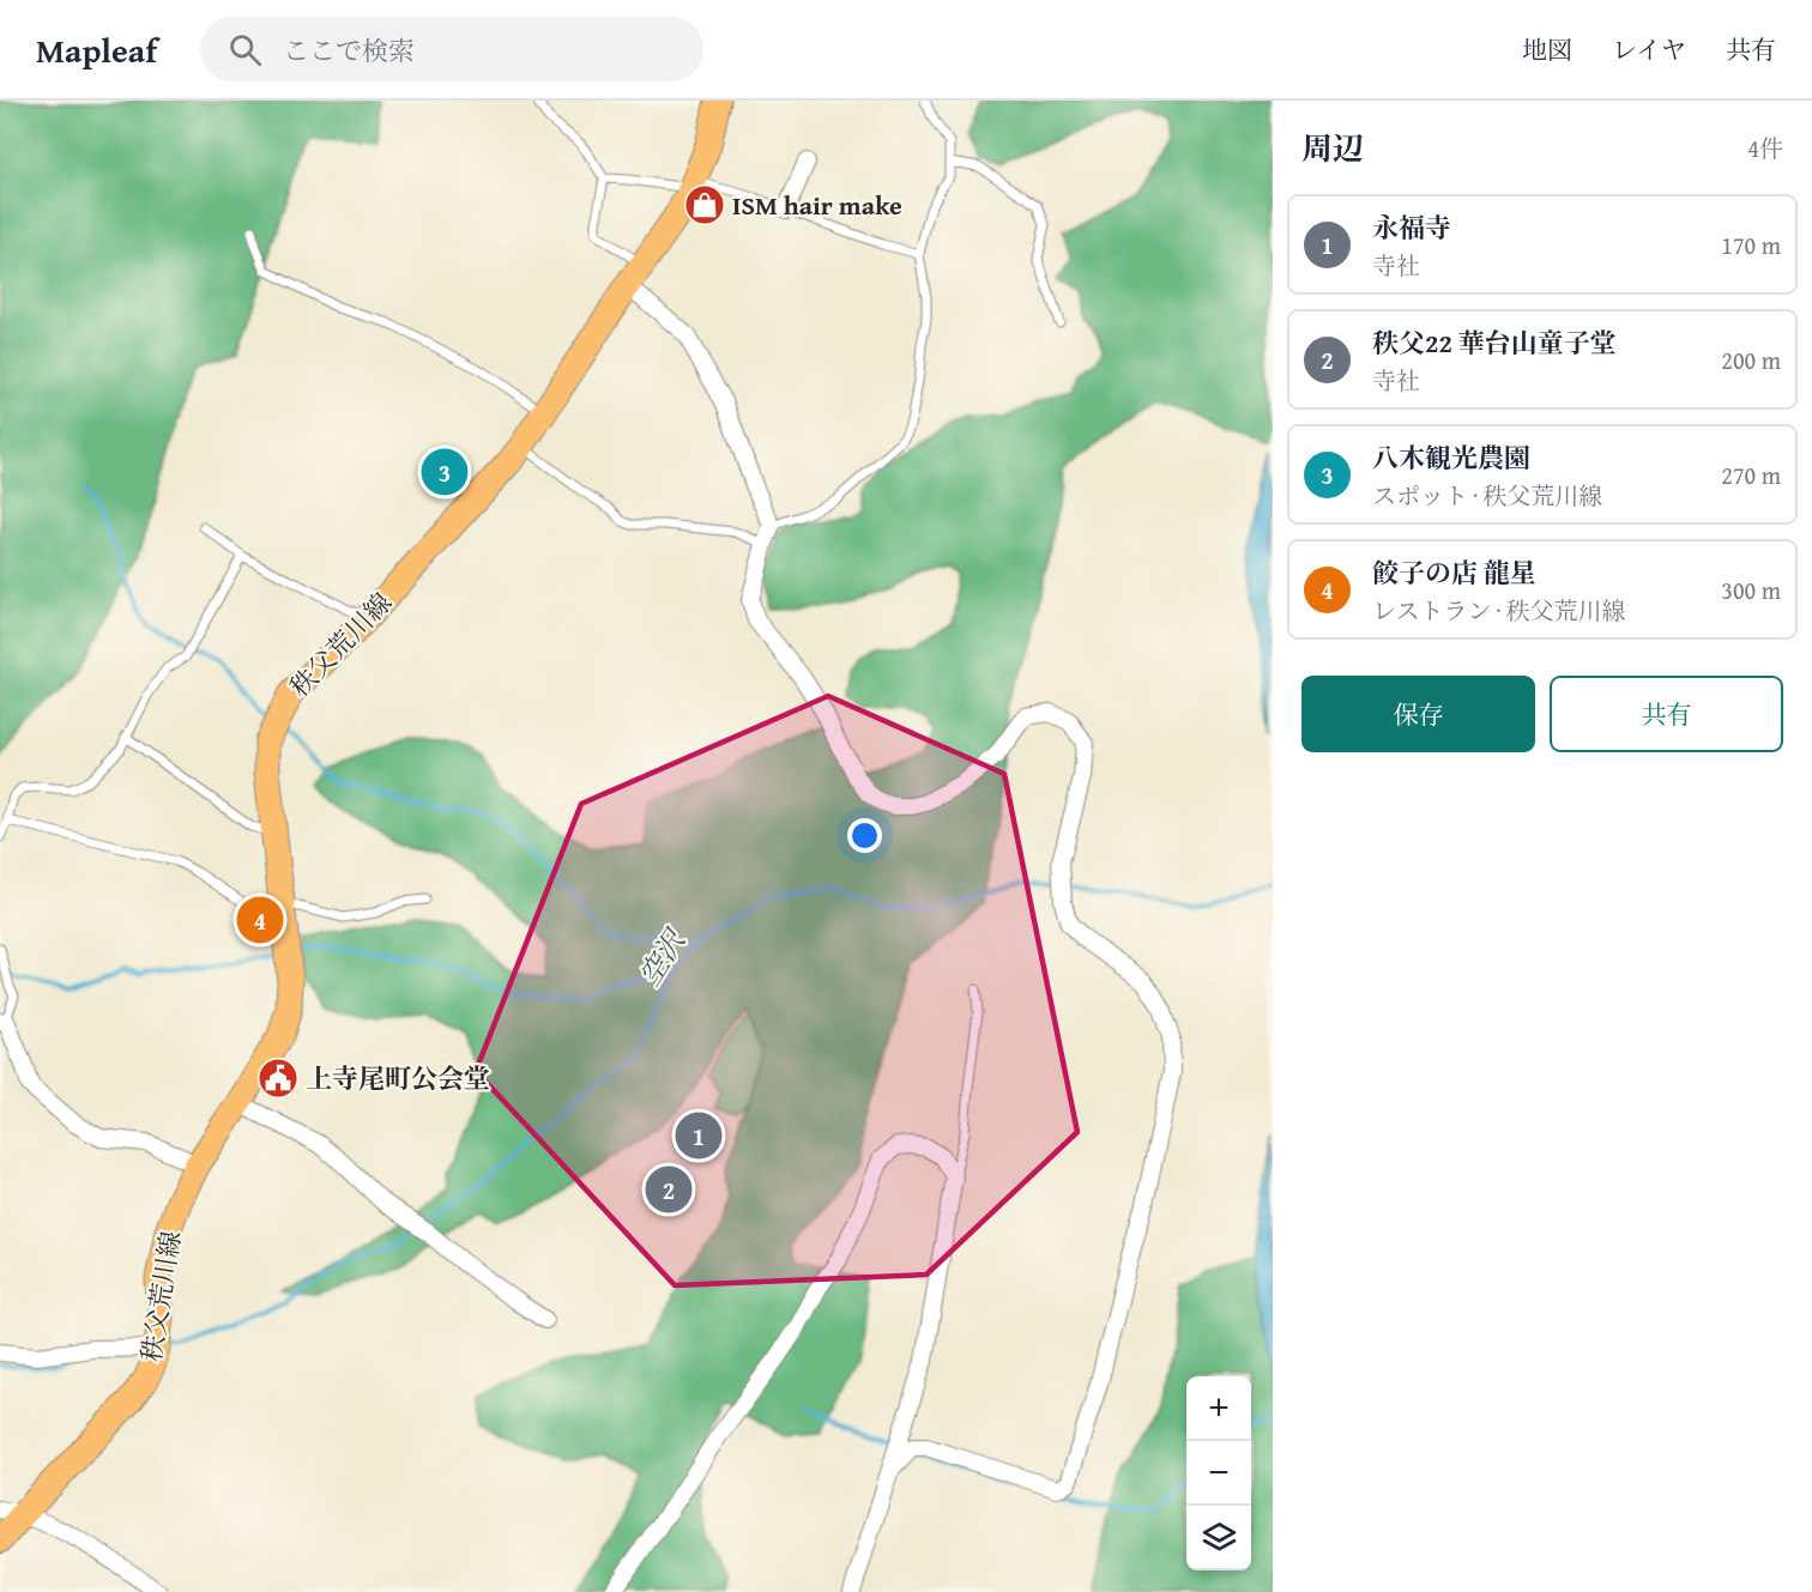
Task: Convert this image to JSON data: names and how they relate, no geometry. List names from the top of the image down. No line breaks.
{"streets":{"main road":["秩父荒川線"]},"water":["空沢"],"places":{"shop":["ISM hair make"],"public building":["上寺尾町公会堂"]},"page":{"header":"Mapleaf","search":"ここで検索","nav":["地図","レイヤ","共有"],"heading":["周辺","4件"],"list":[{"mark":"1","name":"永福寺","note":"寺社","value":"170 m"},{"mark":"2","name":"秩父22 華台山童子堂","note":"寺社","value":"200 m"},{"mark":"3","name":"八木観光農園","note":"スポット · 秩父荒川線","value":"270 m"},{"mark":"4","name":"餃子の店 龍星","note":"レストラン · 秩父荒川線","value":"300 m"}],"pins":["3","4","1","2"],"buttons":["保存","共有"],"map_buttons":["+","−"]}}
